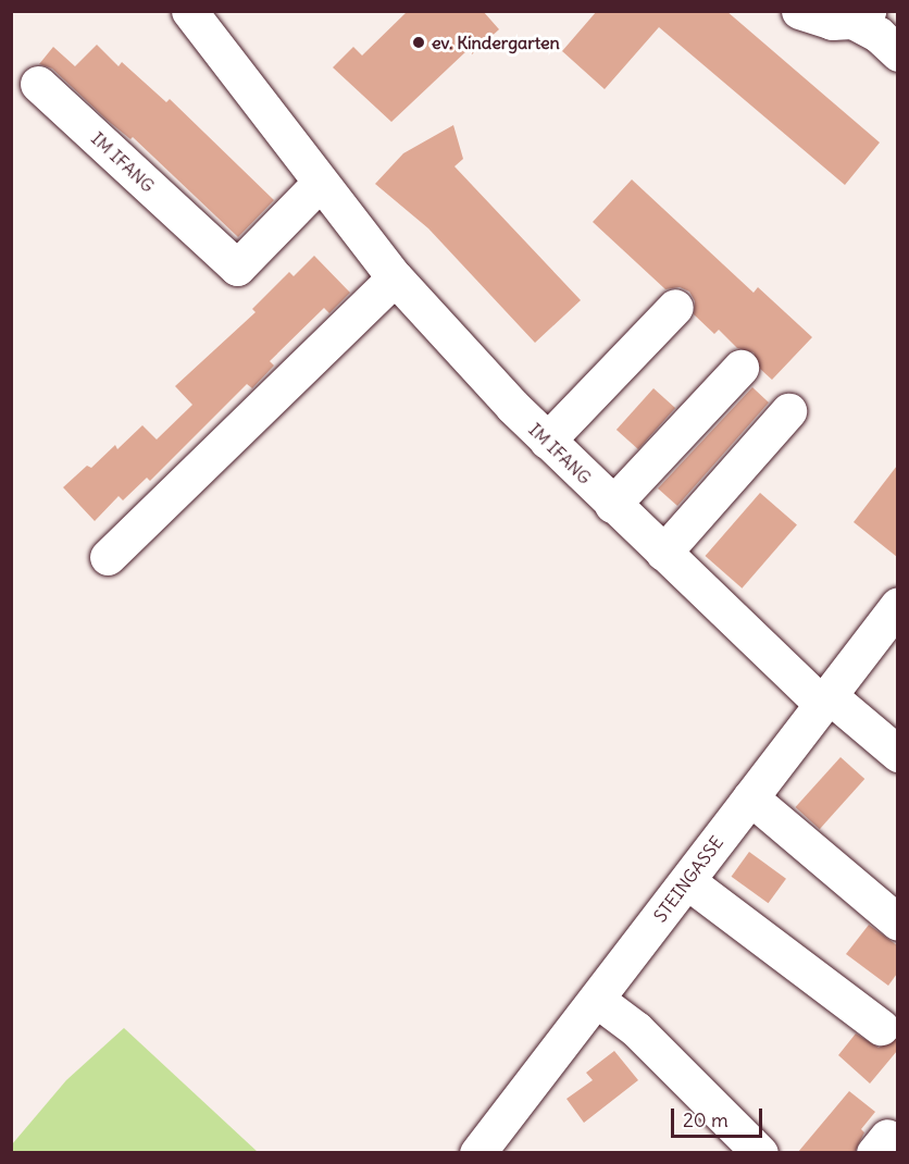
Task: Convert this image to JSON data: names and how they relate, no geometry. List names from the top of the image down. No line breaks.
{"streets":{"street":["IM IFANG","STEINGASSE"]},"crossings":[["IM IFANG","STEINGASSE"]],"places":["ev. Kindergarten"],"scale_bar":"20 m"}
